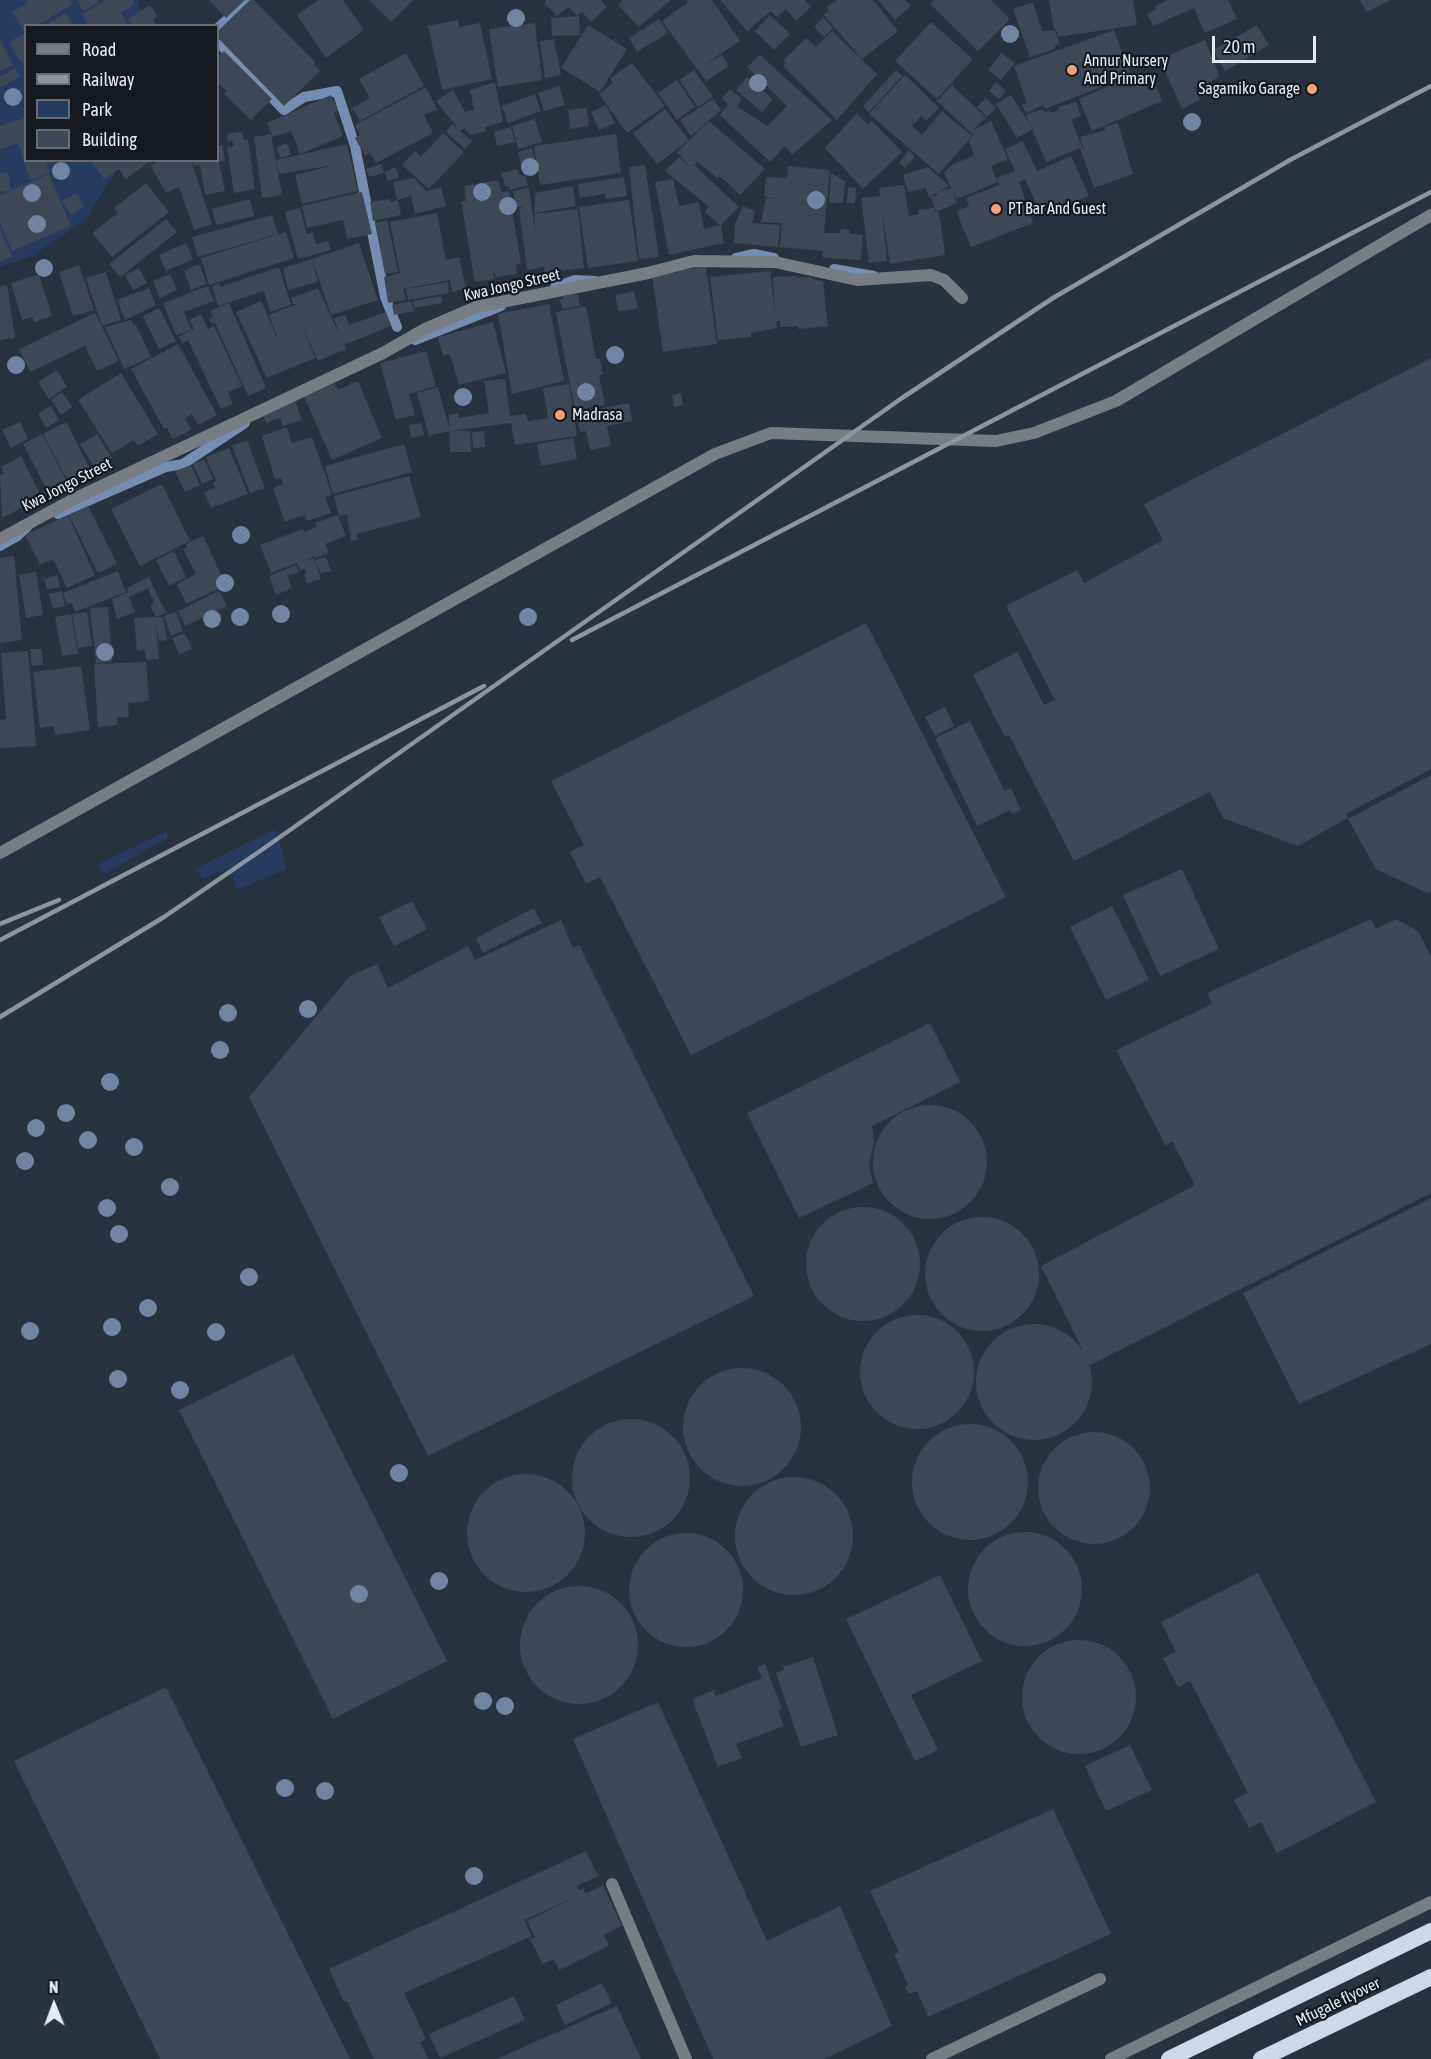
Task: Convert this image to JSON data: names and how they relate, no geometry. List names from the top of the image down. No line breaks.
{"streets":{"highway":["Mfugale flyover"],"street":["Kwa Jongo Street"]},"places":["Annur Nursery And Primary","Sagamiko Garage","PT Bar And Guest","Madrasa"],"legend":["Road","Railway","Park","Building"],"scale_bar":"20 m","north":"top"}
